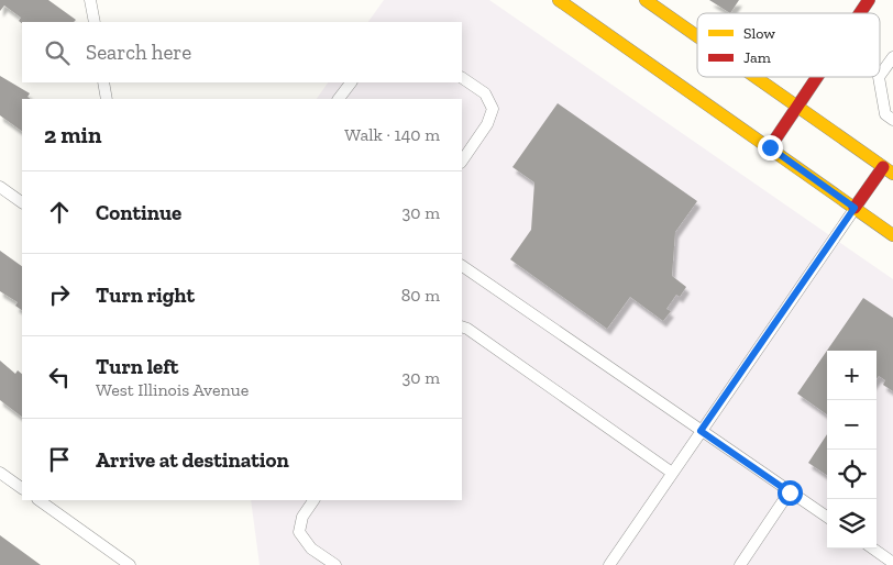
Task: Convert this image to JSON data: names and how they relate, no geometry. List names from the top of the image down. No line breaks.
{"legend":["Slow","Jam"],"page":{"search":"Search here","heading":["2 min","Walk · 140 m"],"list":[["Continue","30 m"],["Turn right","80 m"],["Turn left","West Illinois Avenue","30 m"],"Arrive at destination"],"map_buttons":["+","−"]}}
